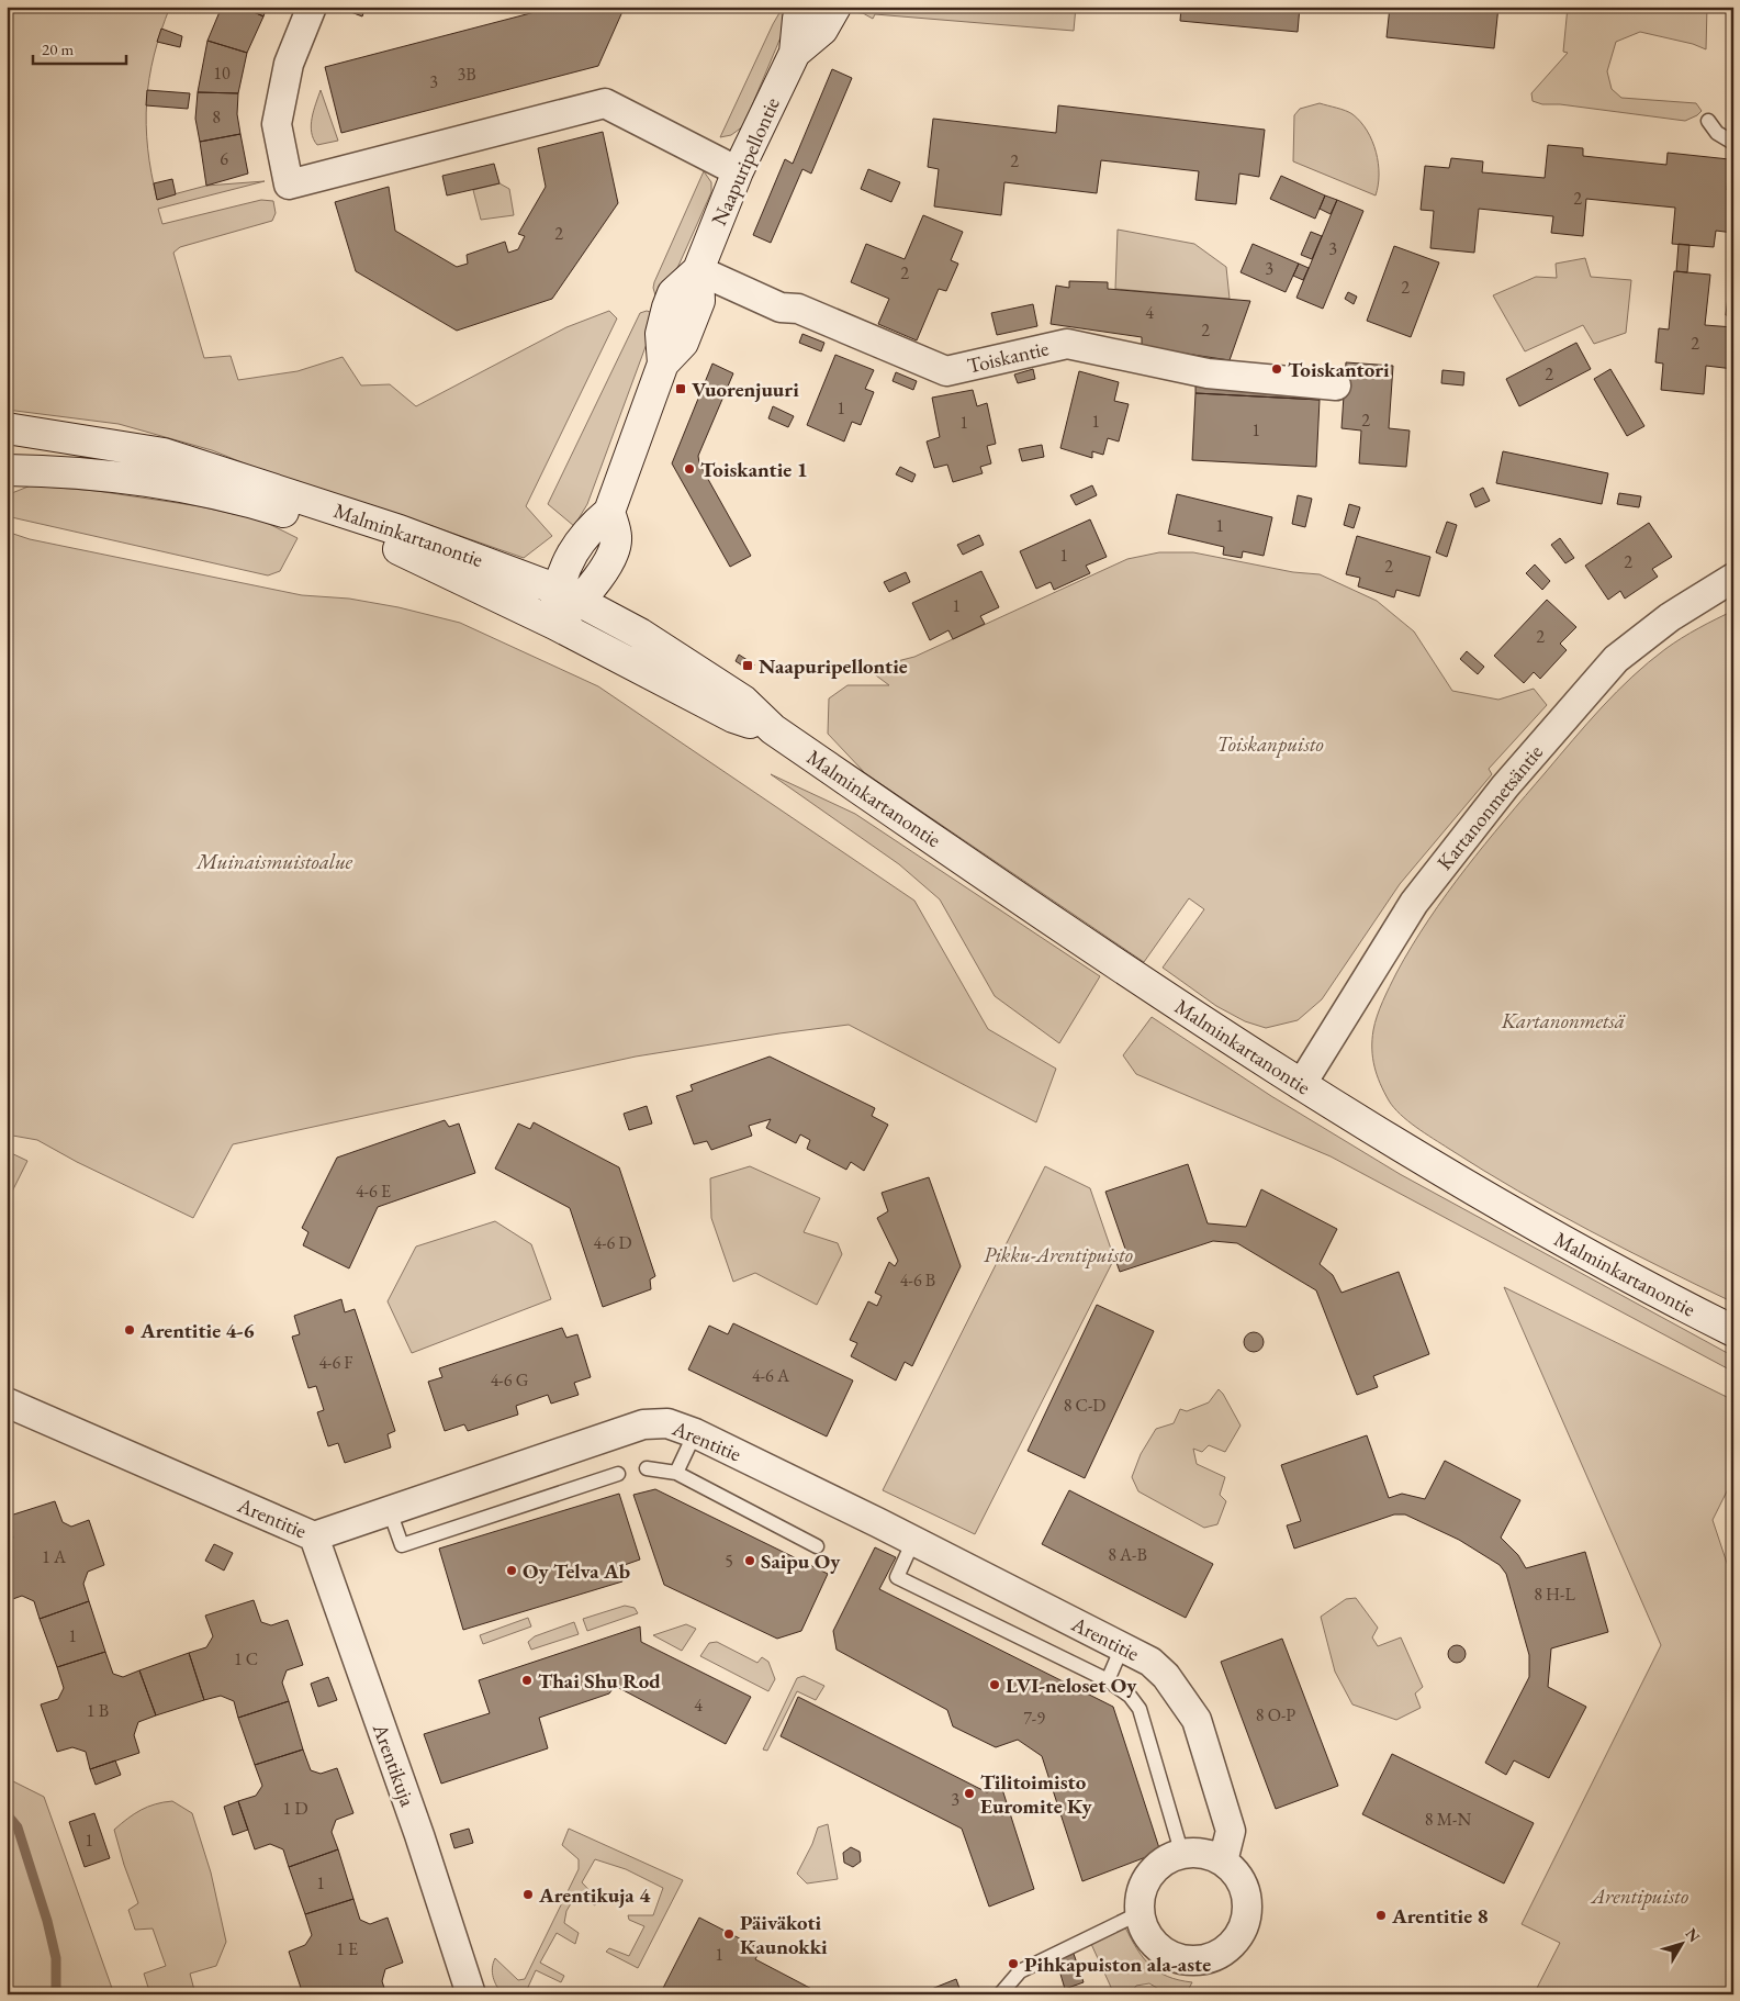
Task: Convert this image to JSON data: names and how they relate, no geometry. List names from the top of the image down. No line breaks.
{"streets":{"main road":["Naapuripellontie","Malminkartanontie"],"street":["Toiskantie","Kartanonmetsäntie","Arentitie","Arentikuja"]},"crossings":[["Naapuripellontie","Toiskantie"],["Naapuripellontie","Malminkartanontie"],["Malminkartanontie","Kartanonmetsäntie"],["Arentitie","Arentikuja"]],"parks":["Toiskanpuisto","Muinaismuistoalue","Kartanonmetsä","Pikku-Arentipuisto","Arentipuisto"],"places":{"other":["Toiskantori","Toiskantie 1","Arentitie 4-6","Saipu Oy","Oy Telva Ab","Thai Shu Rod","LVI-neloset Oy","Tilitoimisto Euromite Ky","Arentikuja 4","Arentitie 8","Päiväkoti Kaunokki","Pihkapuiston ala-aste"],"transit":["Vuorenjuuri","Naapuripellontie"]},"house_numbers":["10","3B","3","8","6","2","2","2","3","3","2","2","4","2","2","2","1","2","1","1","1","1","1","2","2","1","2","4-6 E","4-6 D","4-6 B","4-6 F","4-6 A","4-6 G","8 C-D","8 A-B","1 A","5","8 H-L","1","1 C","4","1 B","8 O-P","7-9","3","1 D","8 M-N","1","1","1 E","1"],"scale_bar":"20 m","north":"top right"}
